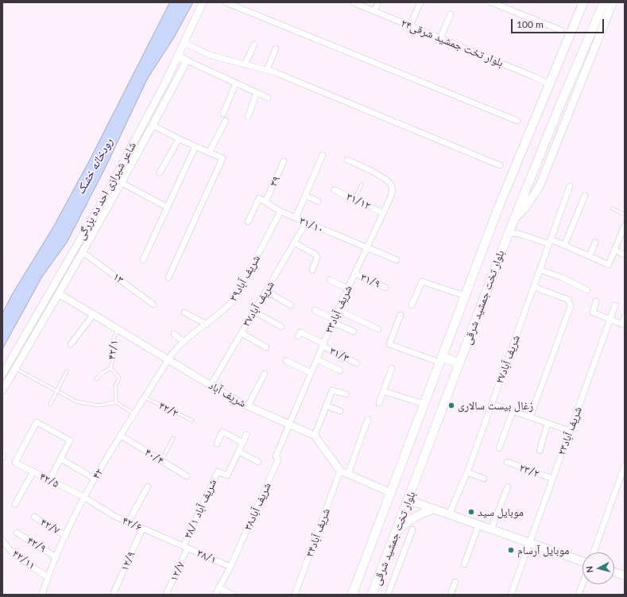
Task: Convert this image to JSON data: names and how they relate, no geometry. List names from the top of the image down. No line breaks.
{"streets":{"main road":["بلوار تخت جمشید شرقی"],"street":["بلوار تخت جمشید شرقی۲۴","۳۹","شاعر شیرازی احد ده بزرگی","۳۱/۱۲","۳۱/۱۰","۱۳","شریف آباد۳۹","۳۱/۹","شریف آباد۳۷","شریف آباد۳۳","۳۱/۳","شریف آباد۲۷","شریف آباد","شریف آباد۲۳","۴۰/۴","۲۳/۲","۴۲","۴۲/۵","شریف آباد۳۸","۳۸/۱ شریف آباد","۴۲/۶","۴۲/۷","شریف آباد۳۴","۴۲/۹","۳۸/۱","۴۲/۱۱","۱۲/۹","۱۲/۷"],"lane":["۴۲/۱","۴۲/۲"]},"crossings":[["بلوار تخت جمشید شرقی۲۴","بلوار تخت جمشید شرقی"],["۳۹","۳۱/۱۰"],["۳۱/۱۲","شریف آباد۳۳"],["۳۱/۱۰","شریف آباد۳۹"],["۳۱/۱۰","شریف آباد۳۷"],["۳۱/۱۰","شریف آباد۳۳"],["شریف آباد۳۹","شریف آباد"],["شریف آباد۳۹","۴۲"],["۳۱/۹","شریف آباد۳۳"],["شریف آباد۳۷","شریف آباد"],["شریف آباد۳۳","۳۱/۳"],["شریف آباد۳۳","شریف آباد"],["شریف آباد۳۳","شریف آباد۳۸"],["۴۲/۱","شریف آباد"],["شریف آباد","۴۲"],["شریف آباد","شریف آباد۳۸"],["۴۲/۲","۴۲"],["شریف آباد۲۳","۲۳/۲"],["۴۰/۴","۴۲"],["۴۲","۴۲/۵"],["۴۲","۴۲/۶"],["۴۲","۴۲/۷"],["۴۲","۴۲/۹"],["۴۲","۴۲/۱۱"],["۴۲/۵","۴۲/۶"],["شریف آباد۳۸","۳۸/۱"],["۳۸/۱ شریف آباد","۴۲/۶"],["۳۸/۱ شریف آباد","۳۸/۱"],["۳۸/۱ شریف آباد","۱۲/۷"],["۴۲/۶","۳۸/۱"],["۴۲/۶","۱۲/۹"],["۴۲/۶","۱۲/۷"],["۳۸/۱","۱۲/۷"]],"water":["رودخانه خشک"],"places":["زغال بیست سالاری","موبایل سید","موبایل آرسام"],"scale_bar":"100 m","north":"left"}
